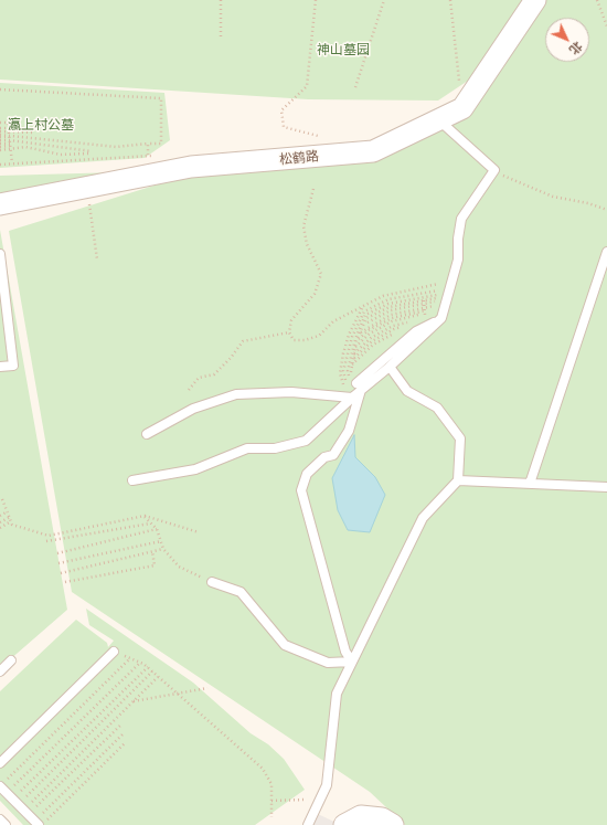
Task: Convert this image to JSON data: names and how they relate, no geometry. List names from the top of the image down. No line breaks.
{"streets":{"street":["松鹤路"]},"parks":["神山墓园","瀛上村公墓"],"north":"bottom right"}
